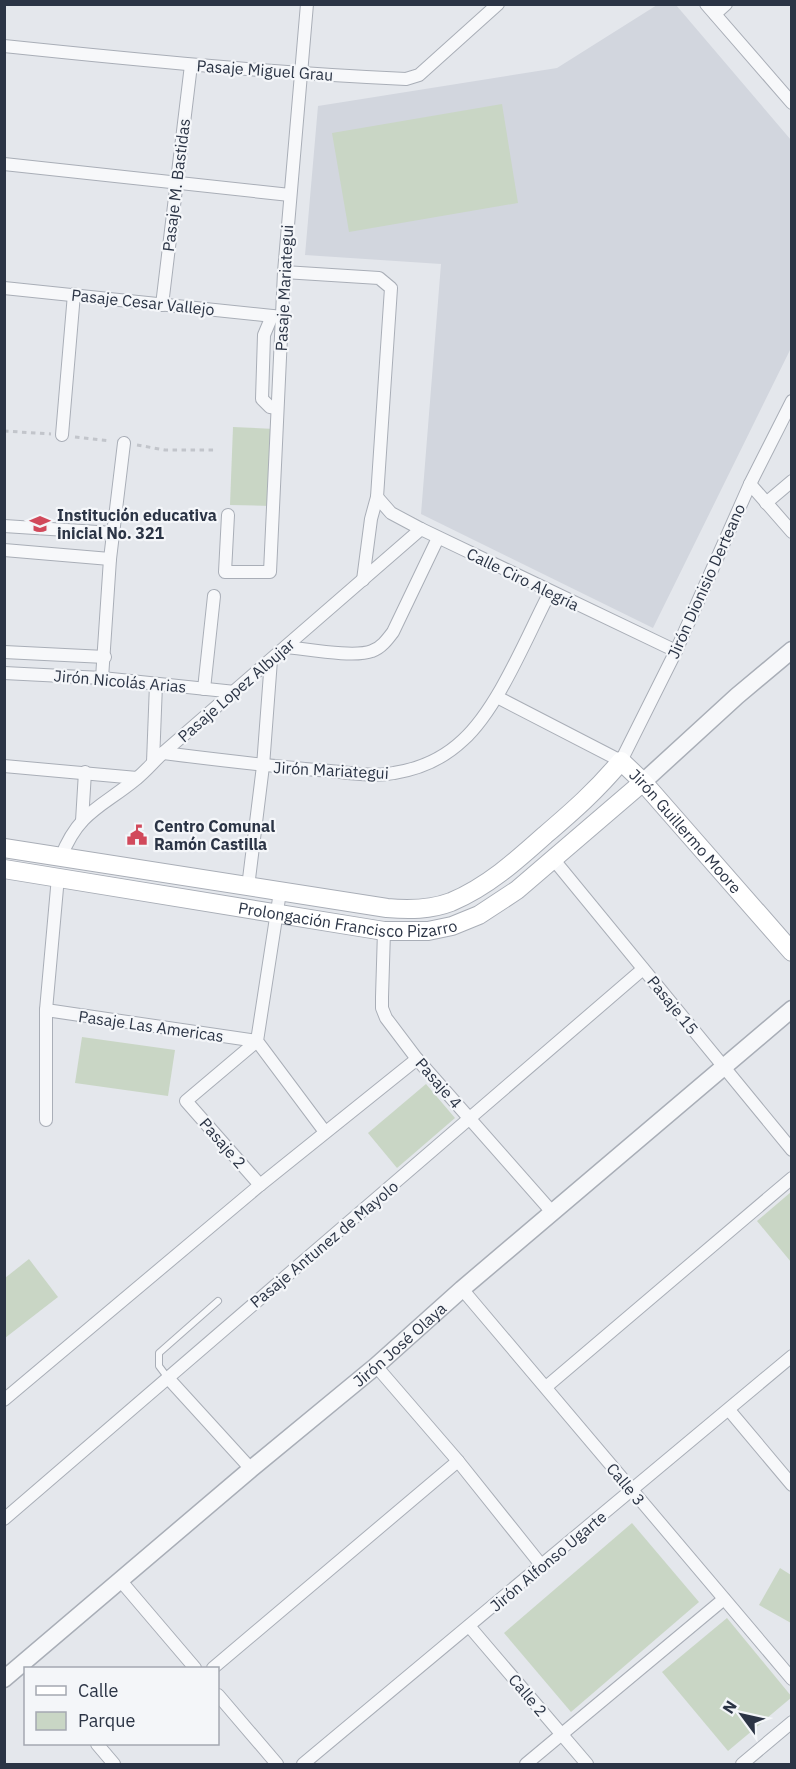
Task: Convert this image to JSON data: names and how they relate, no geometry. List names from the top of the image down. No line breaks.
{"streets":{"main road":["Jirón Guillermo Moore","Prolongación Francisco Pizarro"],"street":["Pasaje Miguel Grau","Pasaje M. Bastidas","Pasaje Mariategui","Pasaje Cesar Vallejo","Calle Ciro Alegría","Jirón Dionisio Derteano","Jirón Nicolás Arias","Pasaje Lopez Albujar","Jirón Mariategui","Pasaje 15","Pasaje Las Americas","Pasaje 4","Pasaje 2","Pasaje Antunez de Mayolo","Jirón José Olaya","Calle 3","Jirón Alfonso Ugarte","Calle 2"]},"crossings":[["Pasaje Miguel Grau","Pasaje M. Bastidas"],["Pasaje Miguel Grau","Pasaje Mariategui"],["Pasaje M. Bastidas","Pasaje Cesar Vallejo"],["Pasaje Mariategui","Pasaje Cesar Vallejo"],["Calle Ciro Alegría","Jirón Dionisio Derteano"],["Calle Ciro Alegría","Pasaje Lopez Albujar"],["Calle Ciro Alegría","Jirón Mariategui"],["Jirón Dionisio Derteano","Jirón Guillermo Moore"],["Jirón Dionisio Derteano","Prolongación Francisco Pizarro"],["Jirón Nicolás Arias","Pasaje Lopez Albujar"],["Pasaje Lopez Albujar","Jirón Mariategui"],["Pasaje Lopez Albujar","Prolongación Francisco Pizarro"],["Jirón Mariategui","Jirón Guillermo Moore"],["Jirón Guillermo Moore","Prolongación Francisco Pizarro"],["Prolongación Francisco Pizarro","Pasaje 15"],["Prolongación Francisco Pizarro","Pasaje 4"],["Pasaje 15","Pasaje Antunez de Mayolo"],["Pasaje 15","Jirón José Olaya"],["Pasaje Las Americas","Pasaje 2"],["Pasaje 4","Pasaje Antunez de Mayolo"],["Pasaje 4","Jirón José Olaya"],["Jirón José Olaya","Calle 3"],["Calle 3","Jirón Alfonso Ugarte"],["Jirón Alfonso Ugarte","Calle 2"]],"places":{"school or university":["Institución educativa inicial No. 321"],"public building":["Centro Comunal Ramón Castilla"]},"legend":["Calle","Parque"],"north":"top left"}
